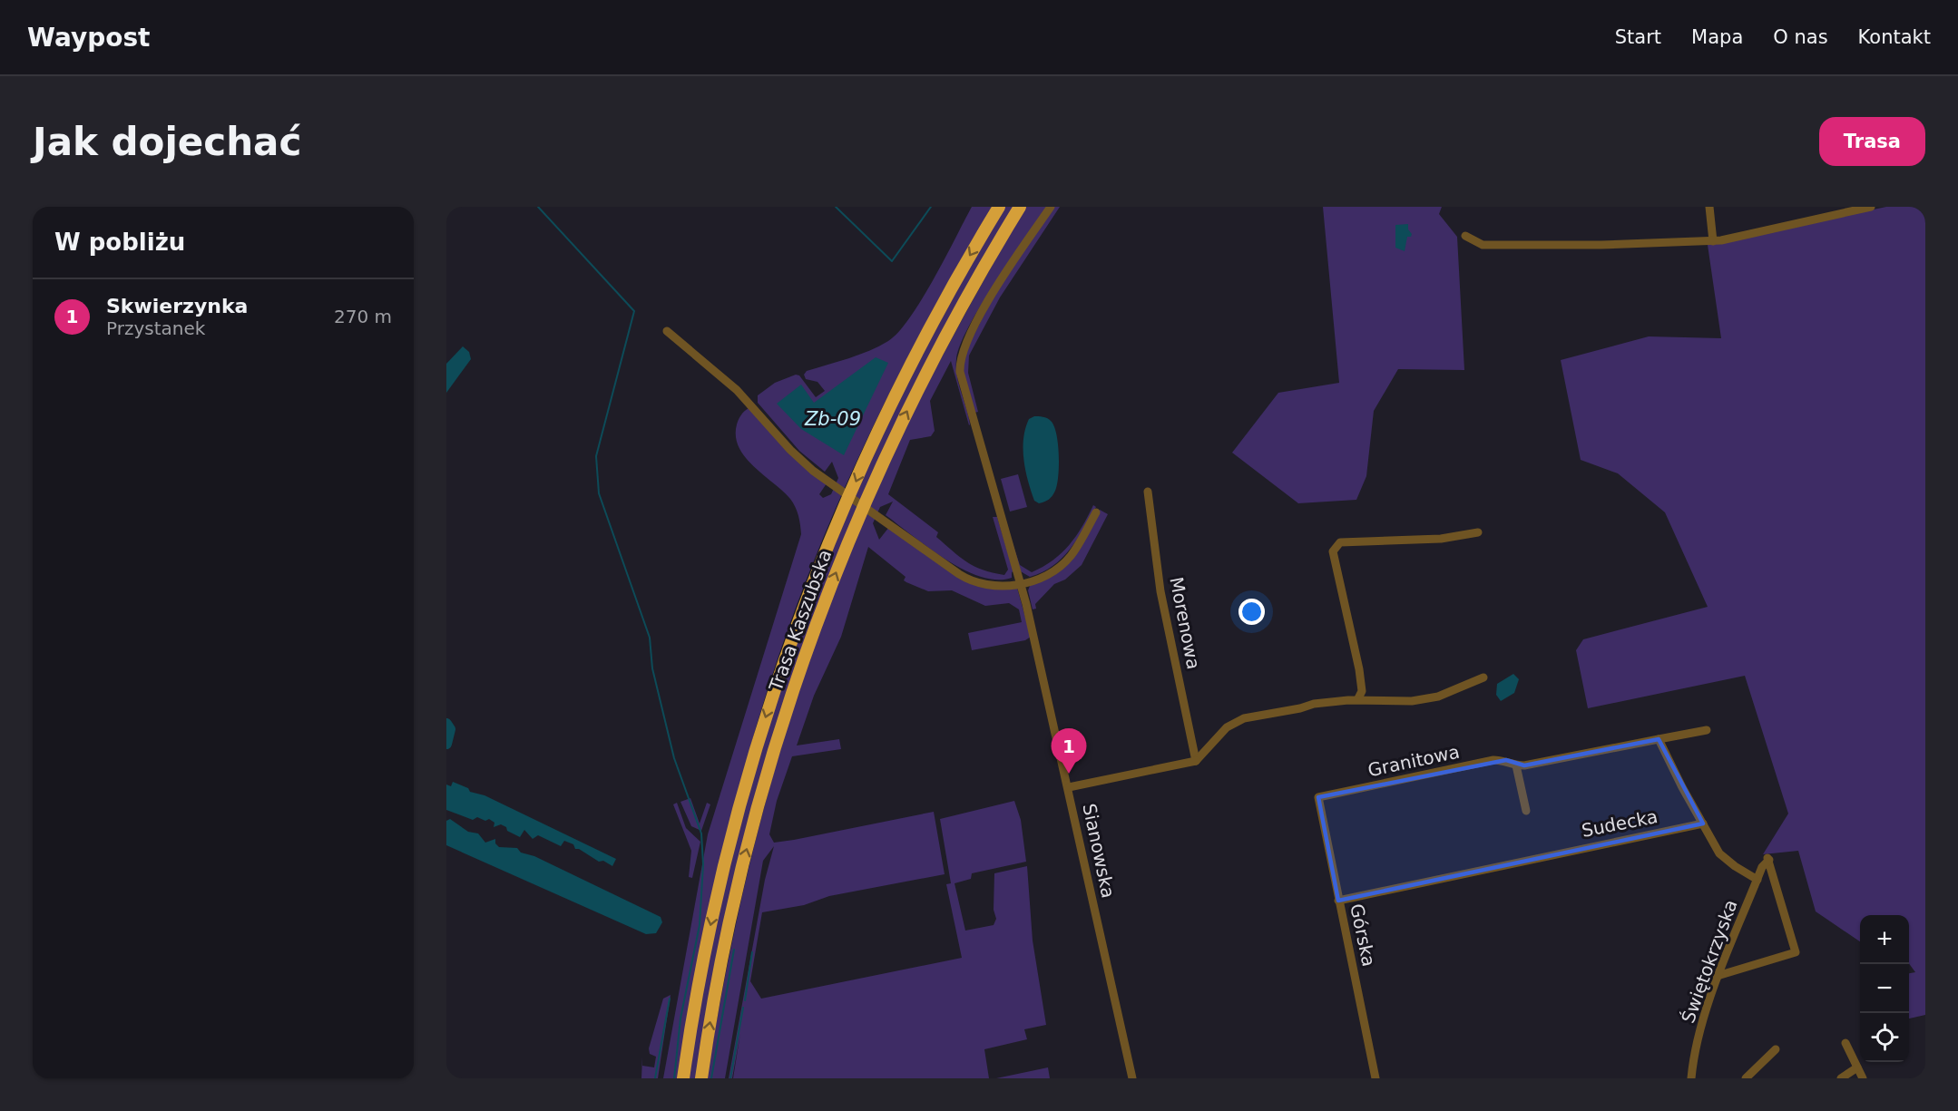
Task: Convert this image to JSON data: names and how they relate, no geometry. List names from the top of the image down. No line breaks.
{"streets":{"highway":["Trasa Kaszubska"],"street":["Morenowa","Granitowa","Sudecka","Sianowska","Górska","Świętokrzyska"]},"crossings":[["Granitowa","Górska"],["Sudecka","Górska"]],"water":["Zb-09"],"page":{"header":"Waypost","nav":["Start","Mapa","O nas","Kontakt"],"buttons":"Trasa","title":"Jak dojechać","heading":"W pobliżu","list":[{"mark":"1","name":"Skwierzynka","note":"Przystanek","value":"270 m"}],"pins":"1","map_buttons":["+","−"]}}
